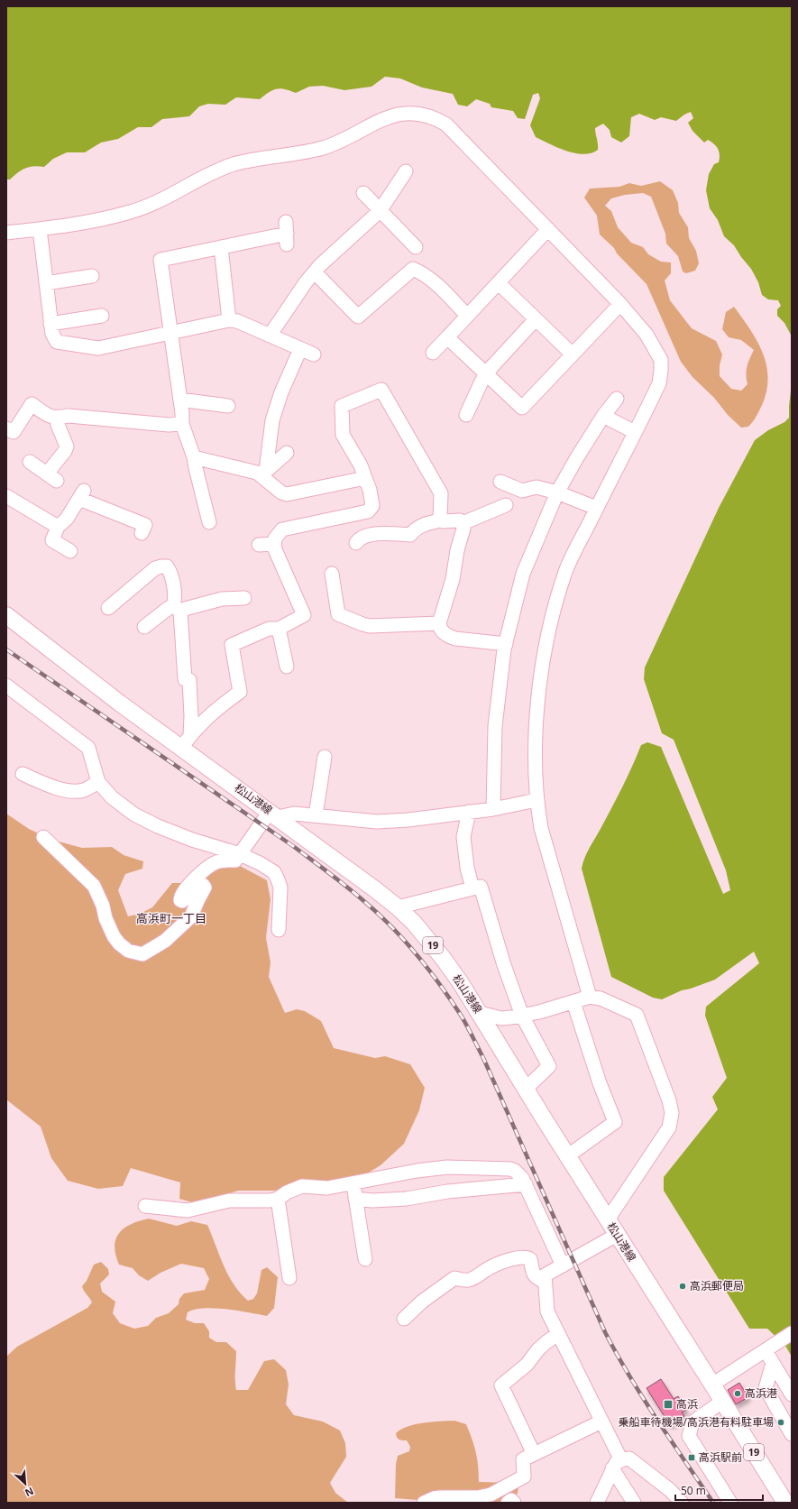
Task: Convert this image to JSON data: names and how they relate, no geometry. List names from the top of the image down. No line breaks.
{"streets":{"main road":["松山港線","19"]},"districts":["高浜町一丁目"],"places":{"other":["高浜郵便局","高浜港","乗船車待機場/高浜港有料駐車場"],"transit":["高浜","高浜駅前"]},"scale_bar":"50 m","north":"bottom right"}
